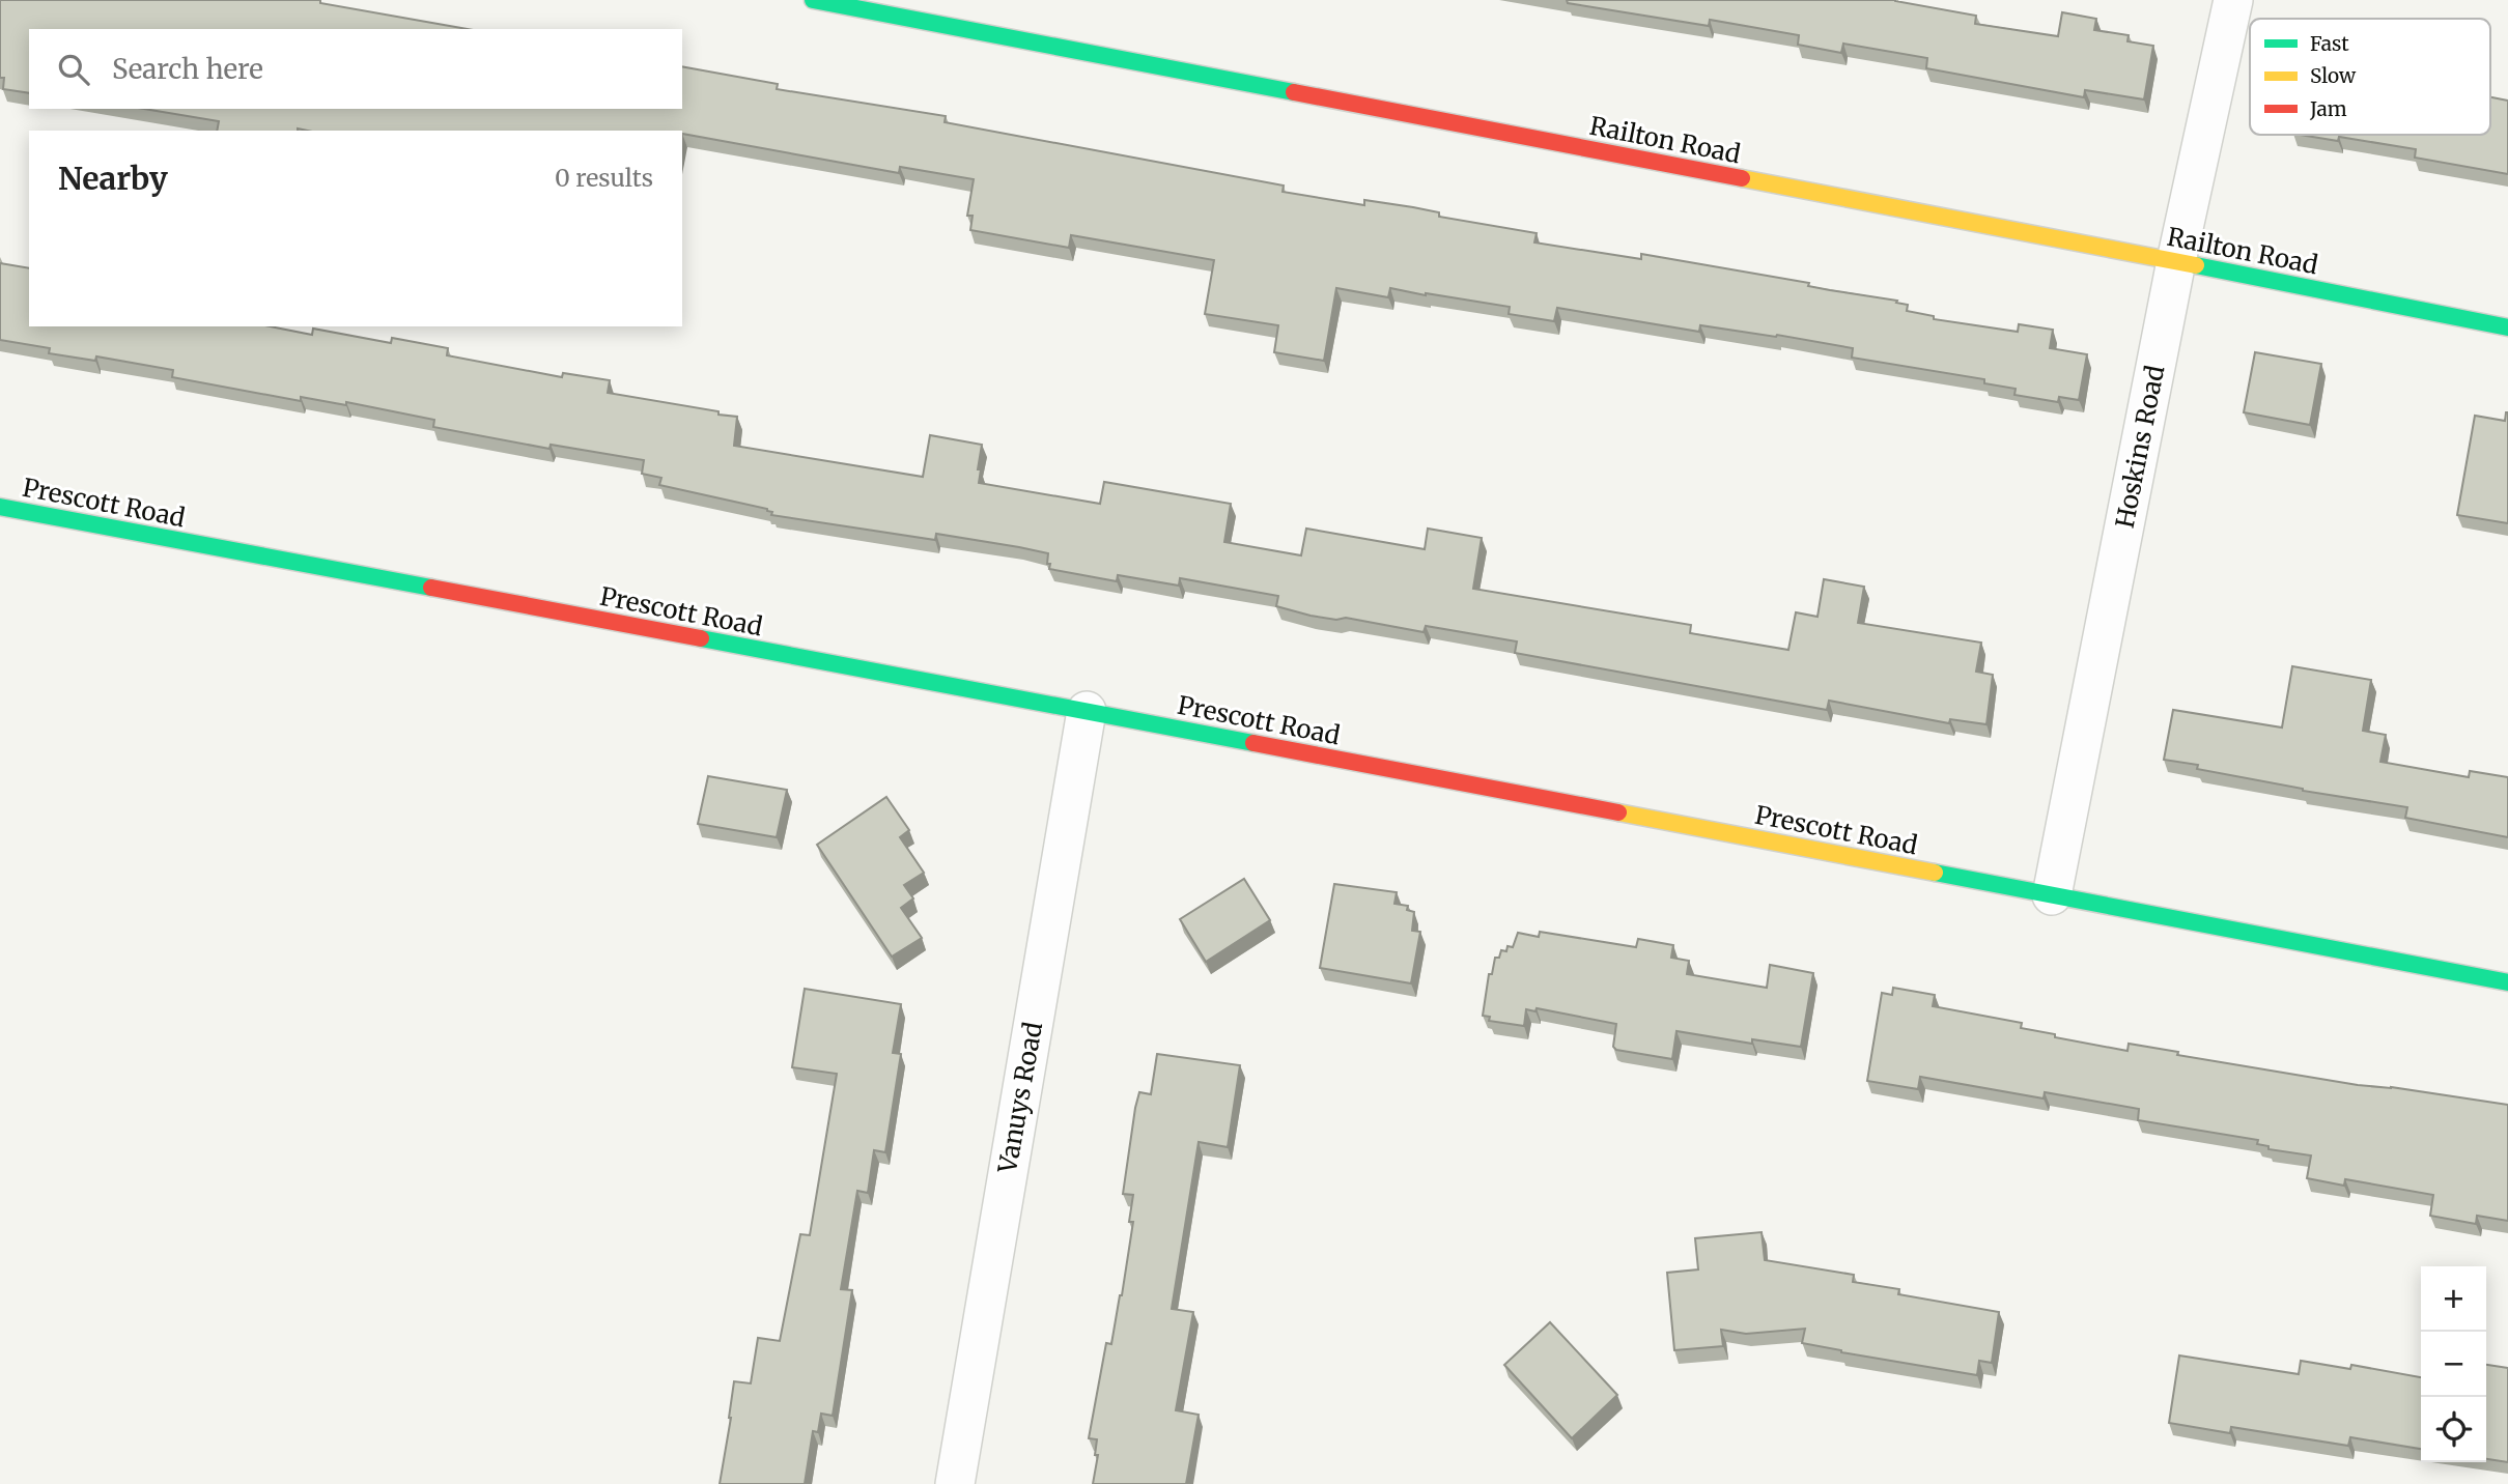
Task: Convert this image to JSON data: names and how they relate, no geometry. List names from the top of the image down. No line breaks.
{"streets":{"main road":["Railton Road","Prescott Road"],"street":["Hoskins Road","Vanuys Road"]},"crossings":[["Railton Road","Hoskins Road"],["Hoskins Road","Prescott Road"],["Prescott Road","Vanuys Road"]],"legend":["Fast","Slow","Jam"],"page":{"search":"Search here","heading":["Nearby","0 results"],"map_buttons":["+","−"]}}
